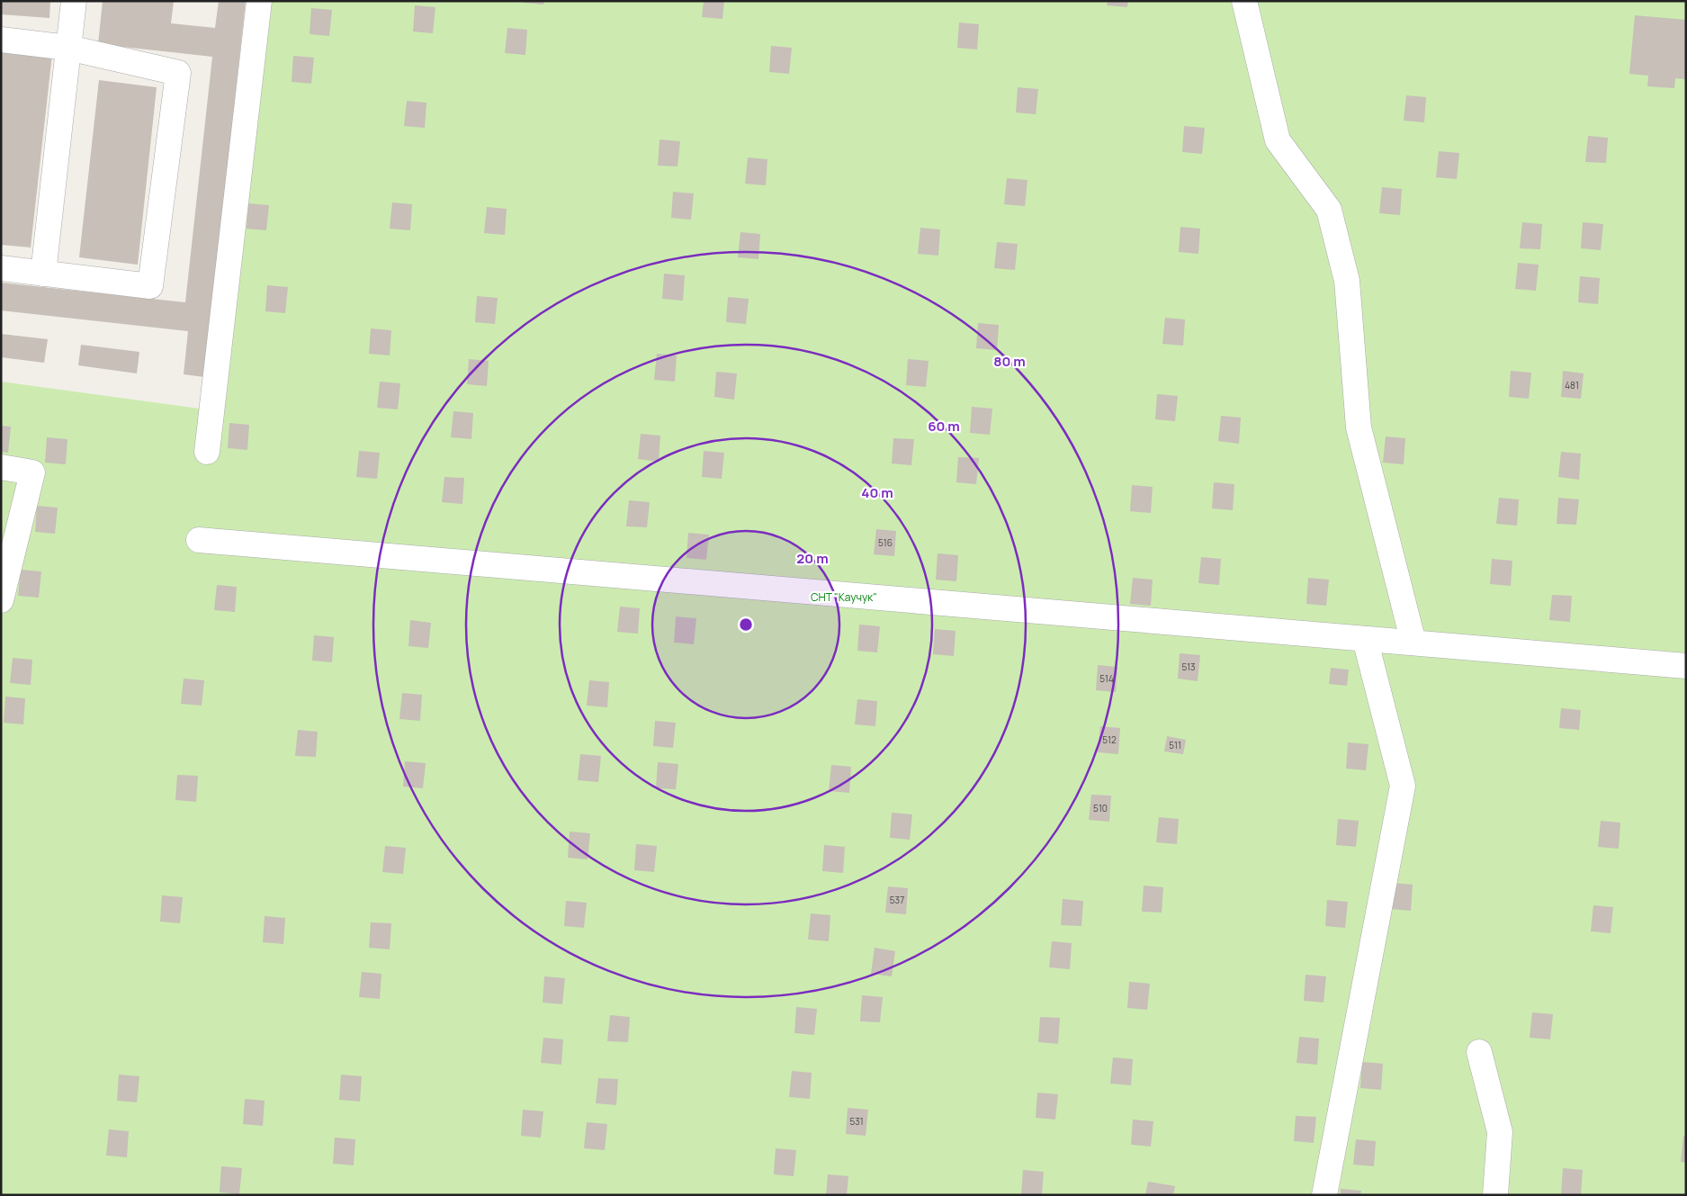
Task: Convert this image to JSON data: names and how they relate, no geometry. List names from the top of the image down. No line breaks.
{"parks":["СНТ \"Каучук\""],"house_numbers":["481","516","513","514","512","511","510","537","531"],"rings":["80 m","60 m","40 m","20 m"]}
